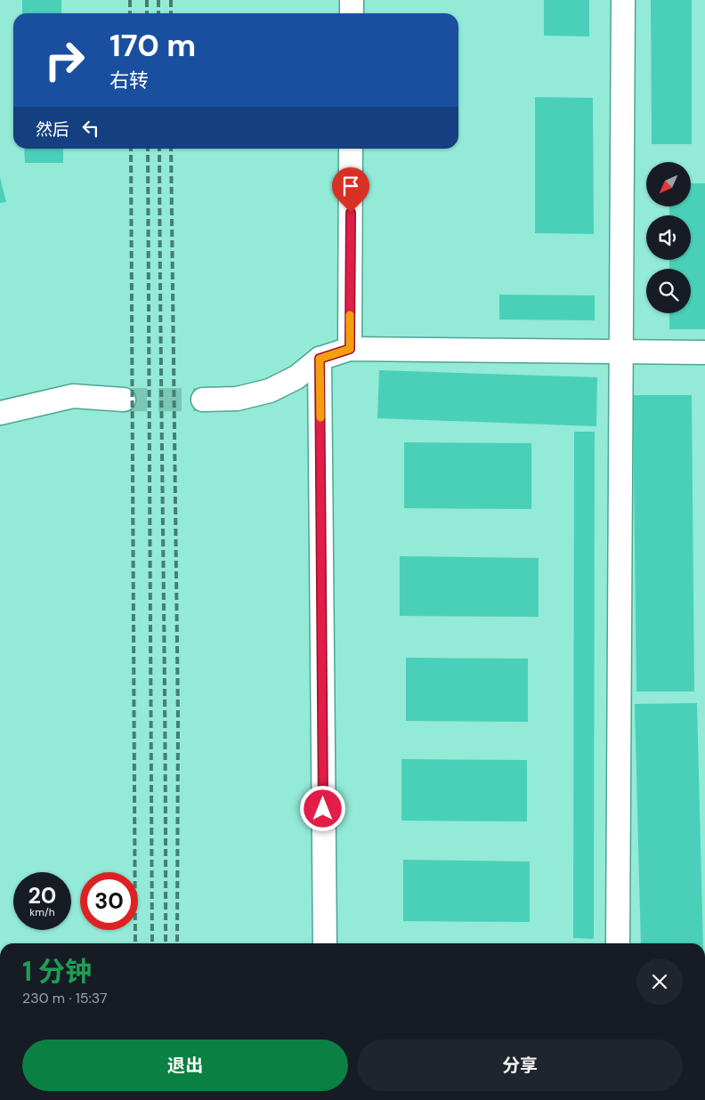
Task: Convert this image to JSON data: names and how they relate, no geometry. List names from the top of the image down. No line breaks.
{"north":"bottom left","page":{"turn":["170 m","右转"],"then":"然后","speed":"20 km/h","limit":"30","heading":["1 分钟","230 m · 15:37"],"buttons":["退出","分享"]}}
